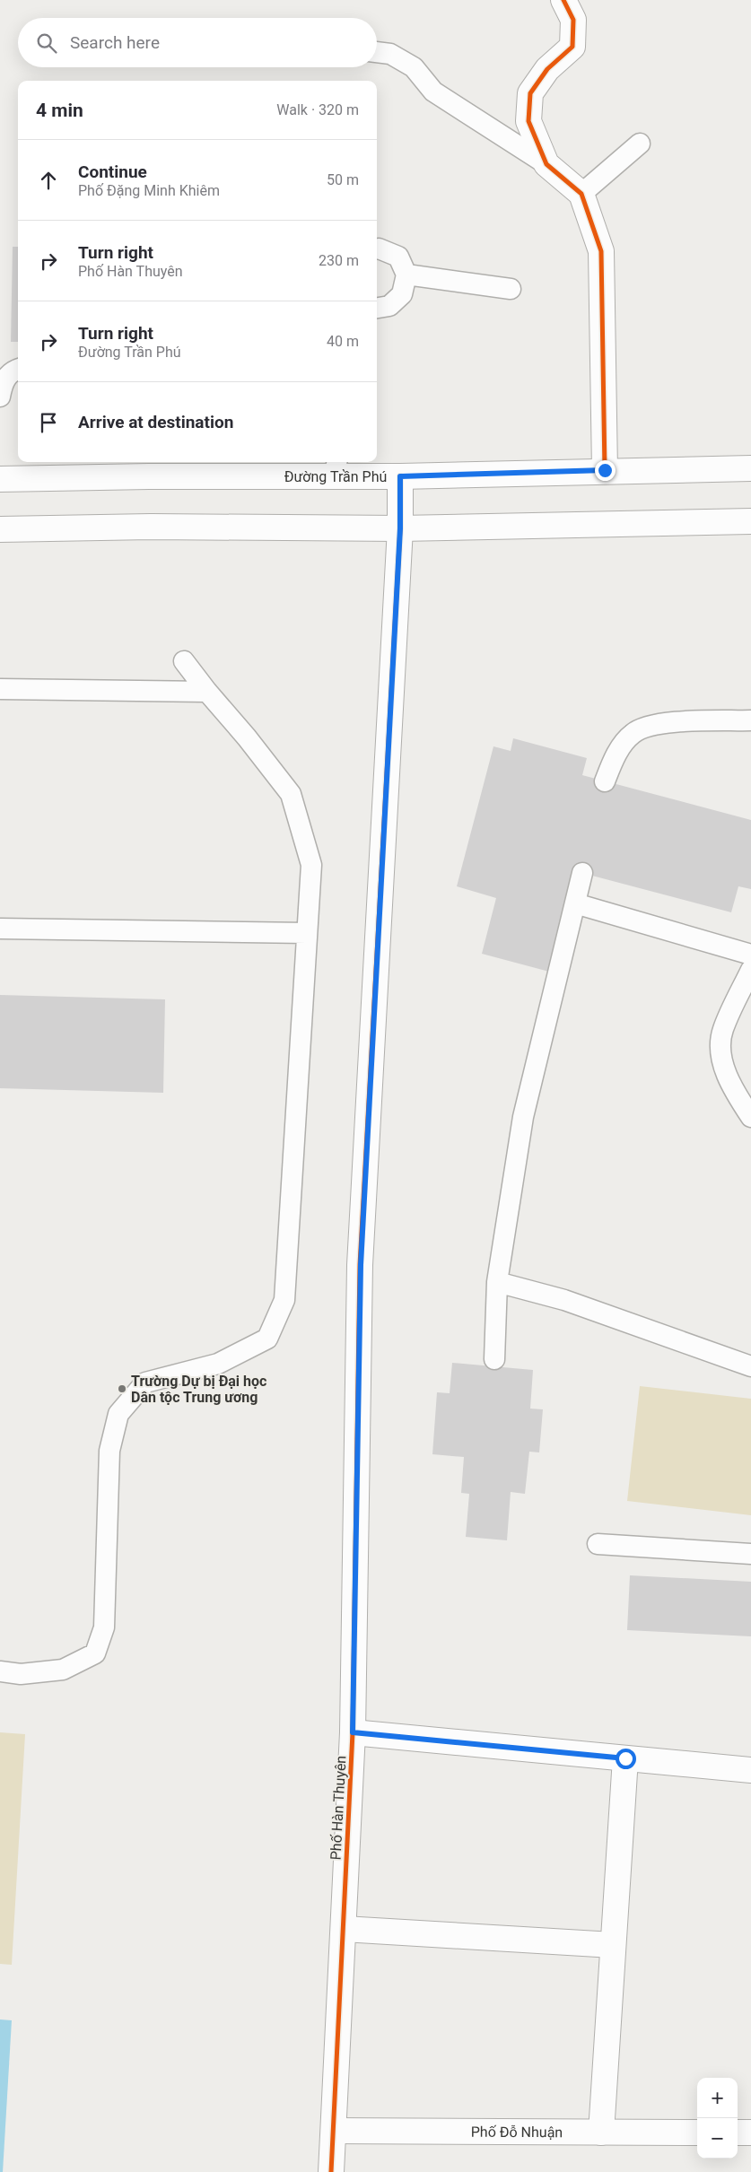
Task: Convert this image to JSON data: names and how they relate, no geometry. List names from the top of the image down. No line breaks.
{"streets":{"street":["Đường Trần Phú","Phố Hàn Thuyên","Phố Đỗ Nhuận"]},"crossings":[["Đường Trần Phú","Phố Hàn Thuyên"],["Phố Hàn Thuyên","Phố Đỗ Nhuận"]],"places":["Trường Dự bị Đại học Dân tộc Trung ương"],"page":{"search":"Search here","heading":["4 min","Walk · 320 m"],"list":[["Continue","Phố Đặng Minh Khiêm","50 m"],["Turn right","Phố Hàn Thuyên","230 m"],["Turn right","Đường Trần Phú","40 m"],"Arrive at destination"],"map_buttons":["+","−"]}}
